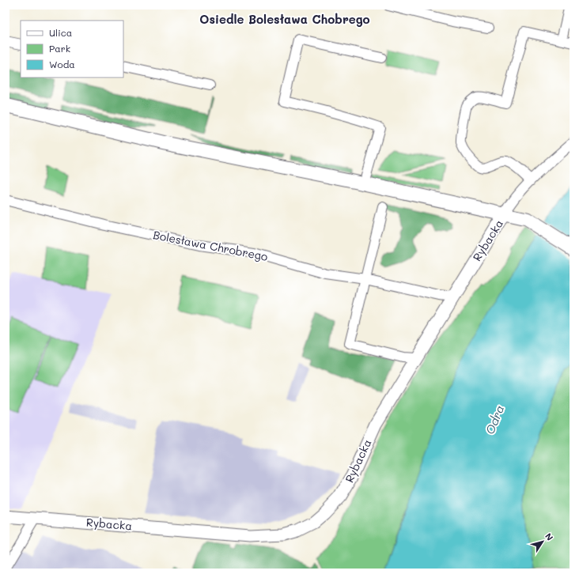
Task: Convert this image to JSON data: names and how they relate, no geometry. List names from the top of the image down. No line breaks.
{"streets":{"street":["Rybacka","Bolesława Chrobrego"]},"crossings":[["Rybacka","Bolesława Chrobrego"]],"districts":["Osiedle Bolesława Chobrego"],"water":["Odra"],"legend":["Ulica","Park","Woda"],"north":"top right"}
